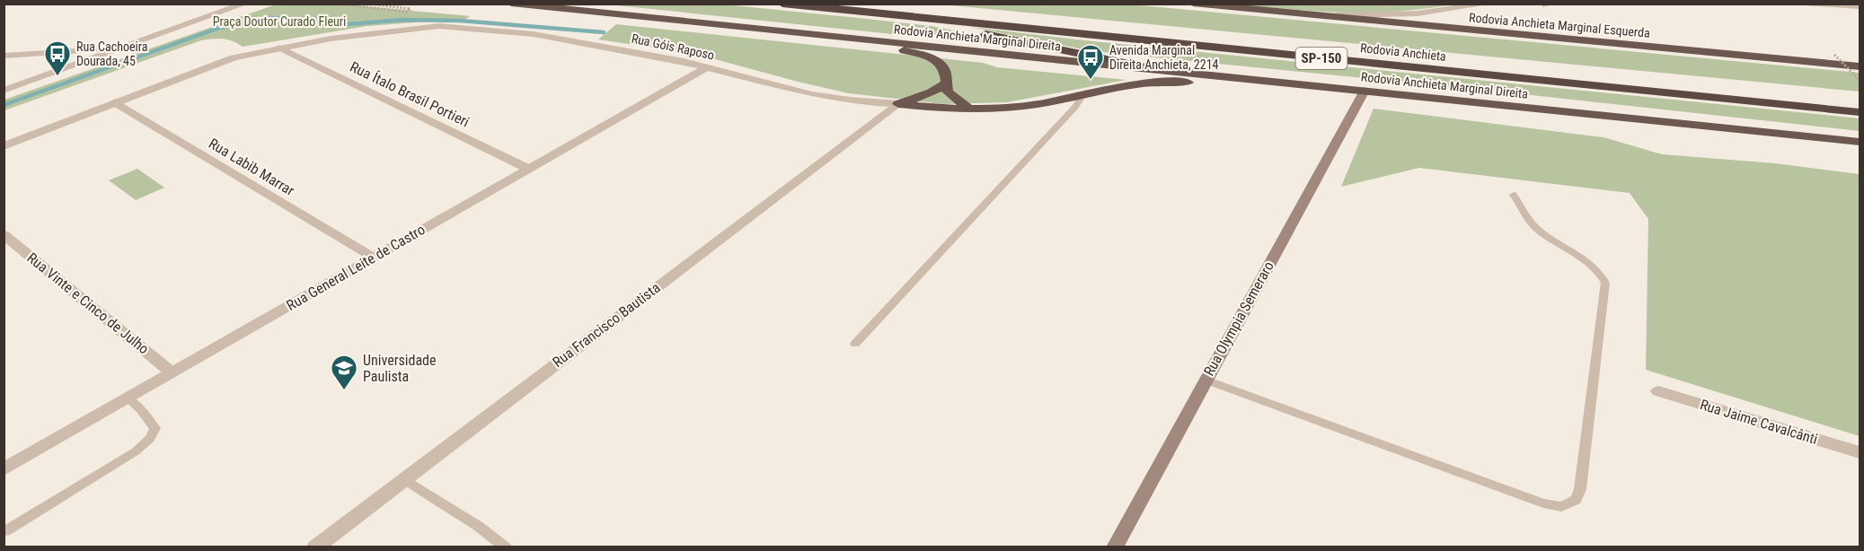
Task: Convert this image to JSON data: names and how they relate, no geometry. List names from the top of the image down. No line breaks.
{"streets":{"highway":["Rodovia Anchieta Marginal Esquerda","Rodovia Anchieta Marginal Direita","Rodovia Anchieta","SP-150"],"main road":["Rua Olympia Semeraro"],"street":["Rua Góis Raposo","Rua Ítalo Brasil Portieri","Rua Labib Marrar","Rua General Leite de Castro","Rua Vinte e Cinco de Julho","Rua Francisco Bautista","Rua Jaime Cavalcânti"]},"crossings":[["Rodovia Anchieta Marginal Direita","Rua Olympia Semeraro"],["Rua Góis Raposo","Rua Ítalo Brasil Portieri"],["Rua Góis Raposo","Rua Labib Marrar"],["Rua Góis Raposo","Rua General Leite de Castro"],["Rua Góis Raposo","Rua Francisco Bautista"],["Rua Ítalo Brasil Portieri","Rua General Leite de Castro"],["Rua Labib Marrar","Rua General Leite de Castro"],["Rua General Leite de Castro","Rua Vinte e Cinco de Julho"]],"parks":["Praça Doutor Curado Fleuri"],"places":{"bus stop":["Rua Cachoeira Dourada, 45","Avenida Marginal Direita Anchieta, 2214"],"school or university":["Universidade Paulista"]}}
